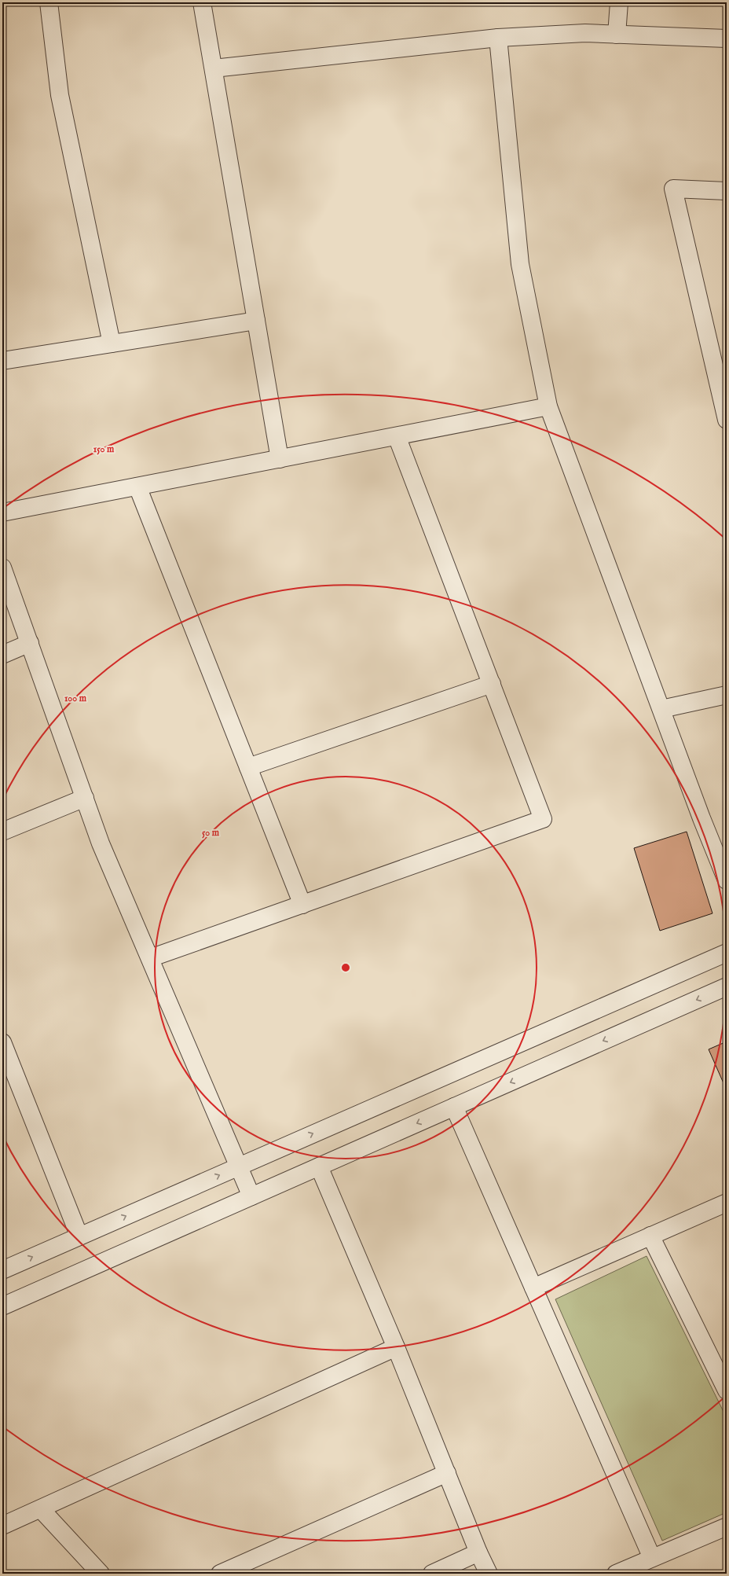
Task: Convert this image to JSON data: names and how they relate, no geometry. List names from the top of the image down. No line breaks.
{"rings":["150 m","100 m","50 m"]}
